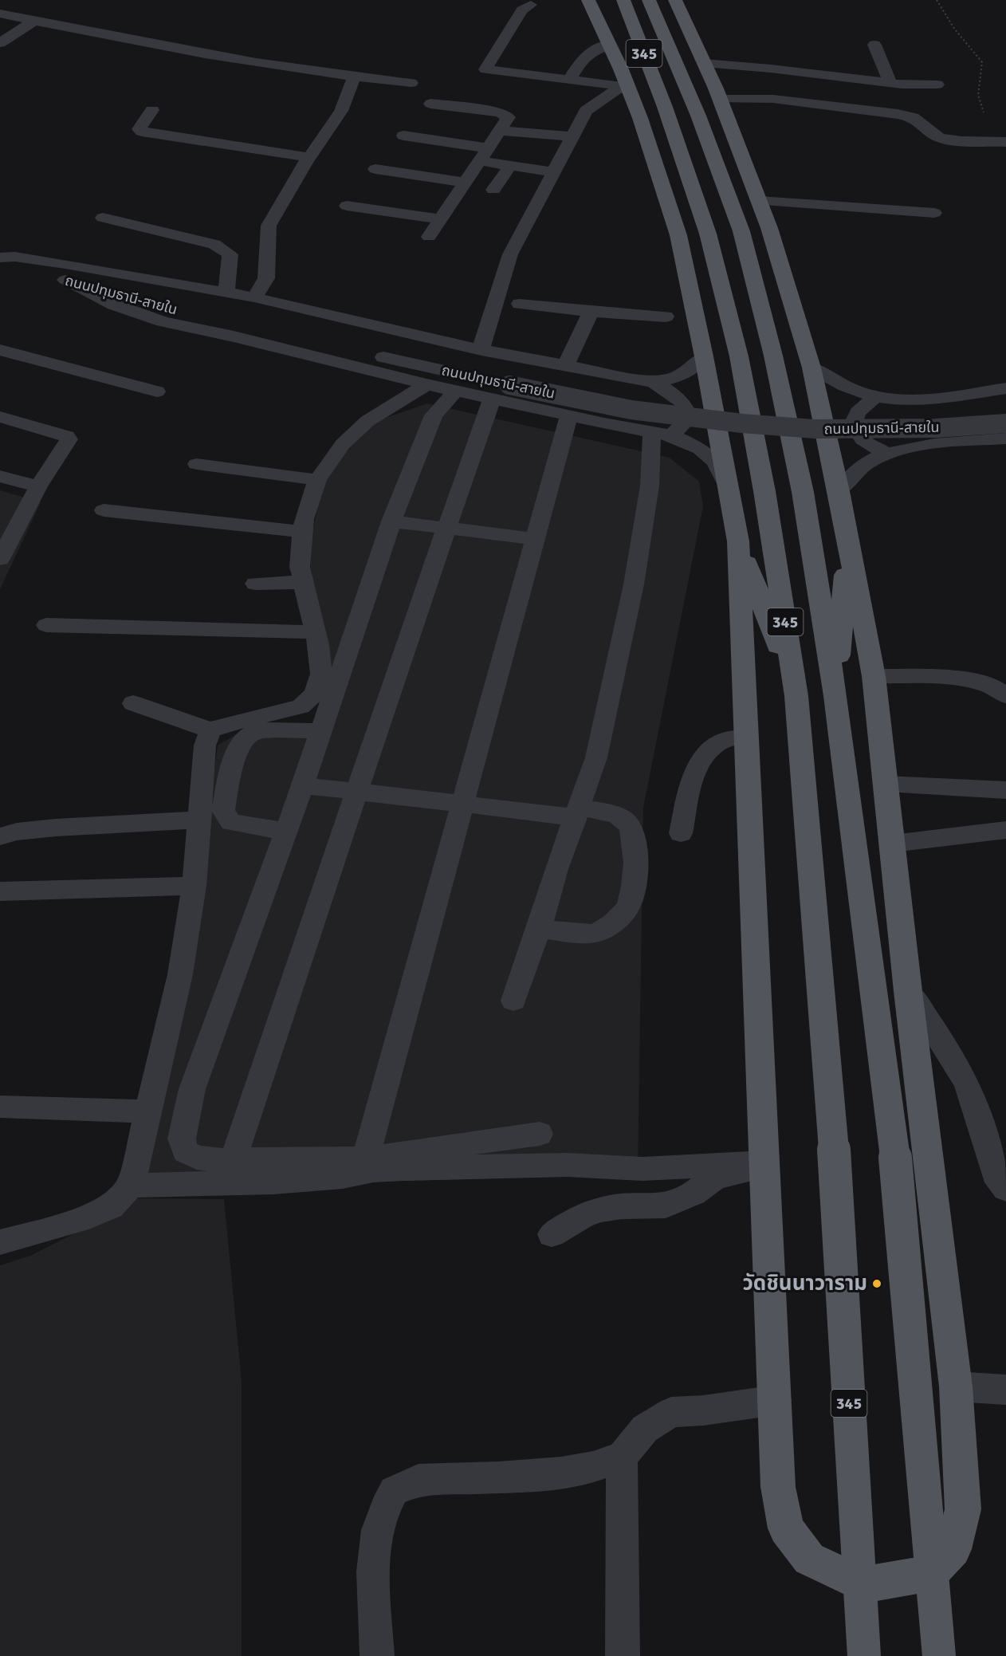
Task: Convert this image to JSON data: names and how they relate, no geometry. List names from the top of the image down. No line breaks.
{"streets":{"main road":["345"],"street":["ถนนปทุมธานี-สายใน"]},"places":["วัดชินนาวาราม"]}
